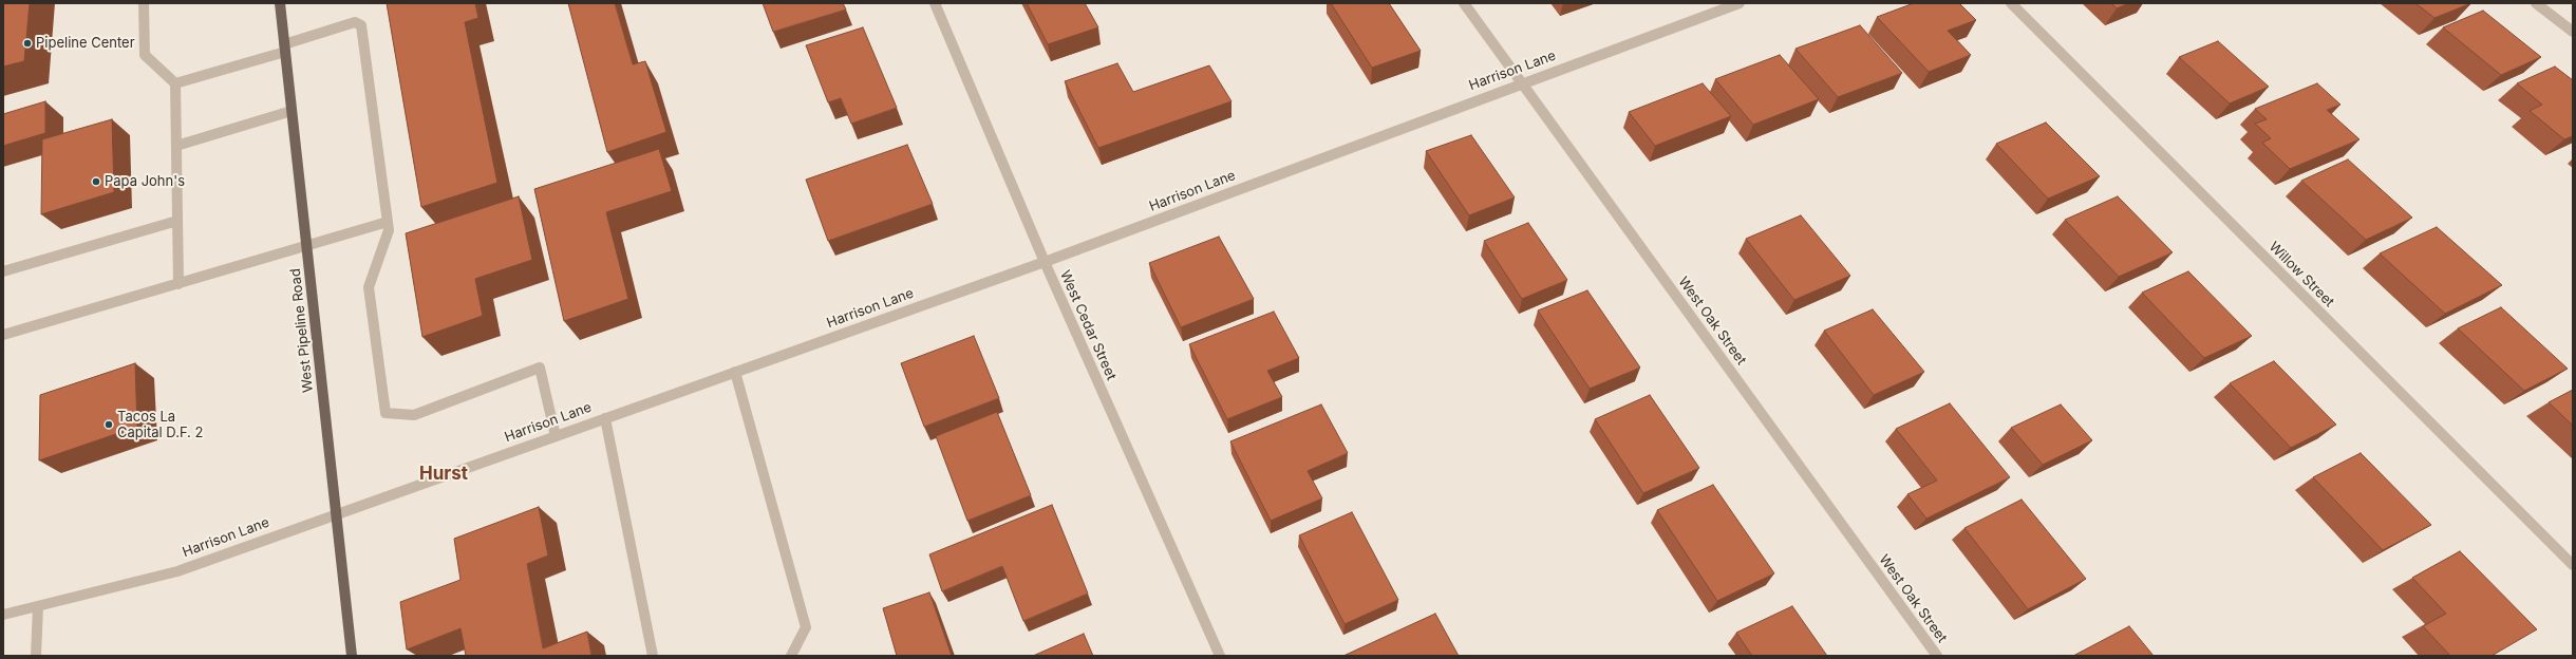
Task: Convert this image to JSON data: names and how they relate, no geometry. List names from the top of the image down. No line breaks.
{"streets":{"main road":["West Pipeline Road"],"street":["Harrison Lane","Willow Street","West Oak Street","West Cedar Street"]},"crossings":[["Harrison Lane","West Oak Street"],["Harrison Lane","West Cedar Street"],["Harrison Lane","West Pipeline Road"]],"districts":["Hurst"],"places":["Pipeline Center","Papa John's","Tacos La Capital D.F. 2"]}
